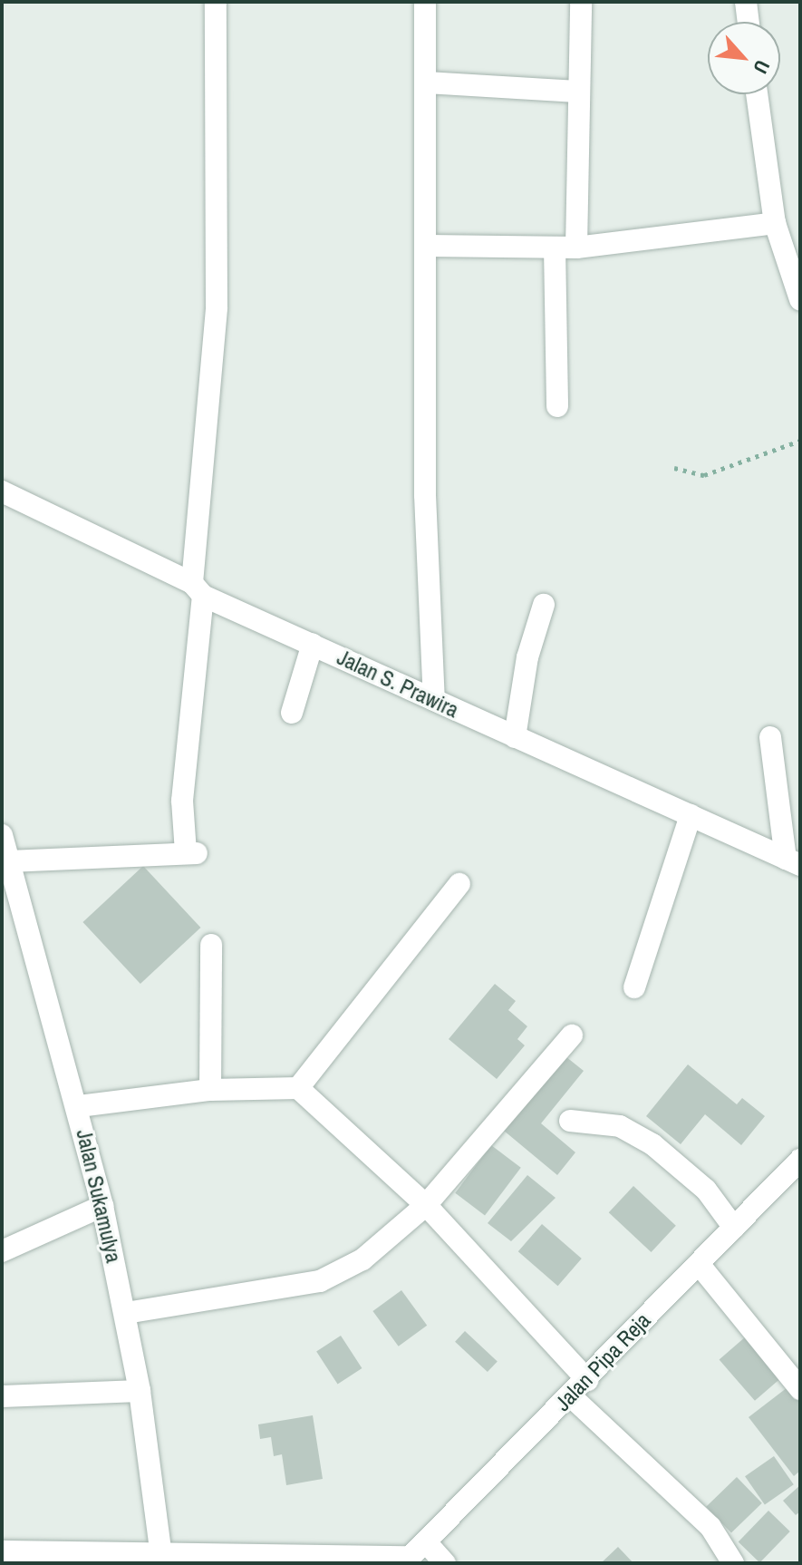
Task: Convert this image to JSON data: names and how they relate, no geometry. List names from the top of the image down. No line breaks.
{"streets":{"street":["Jalan S. Prawira","Jalan Sukamulya","Jalan Pipa Reja"]},"north":"bottom right"}
